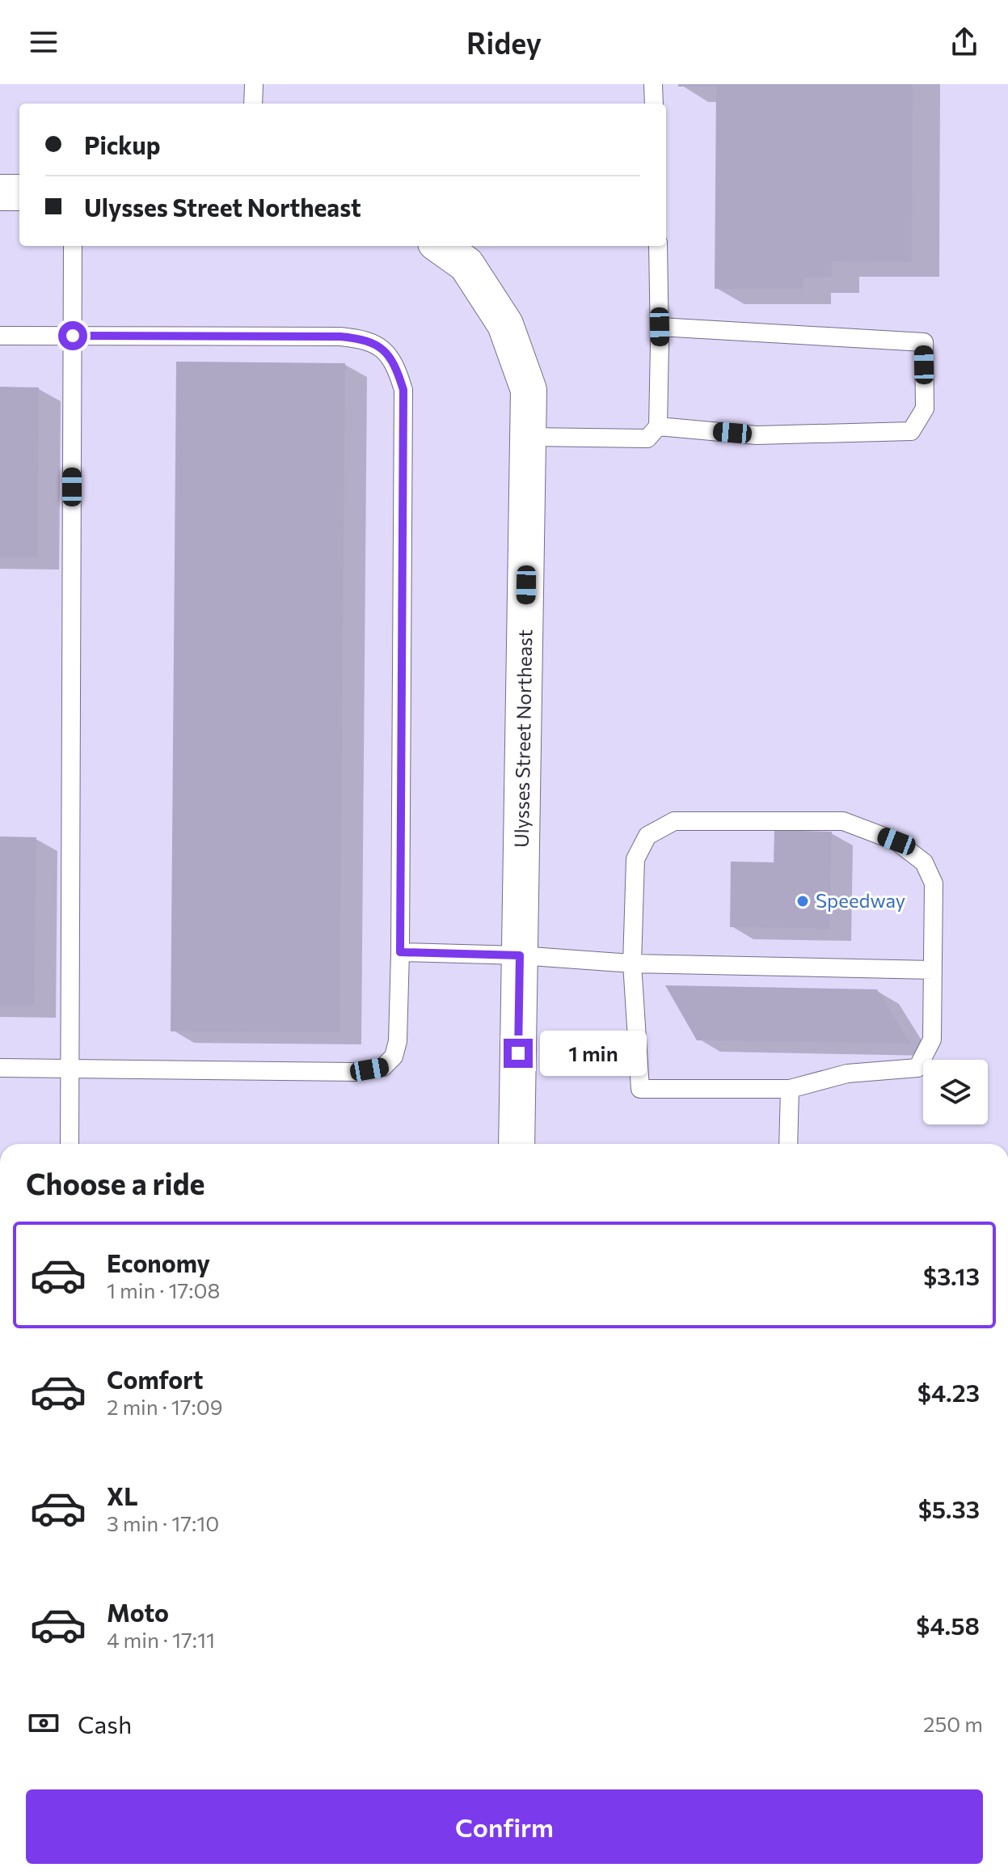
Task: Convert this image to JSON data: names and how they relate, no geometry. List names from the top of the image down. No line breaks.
{"streets":{"street":["Ulysses Street Northeast"]},"places":["Speedway"],"page":{"header":"Ridey","banner":["Pickup","Ulysses Street Northeast"],"bubble":"1 min","heading":"Choose a ride","list":[{"name":"Economy","note":"1 min · 17:08","value":"$3.13"},{"name":"Comfort","note":"2 min · 17:09","value":"$4.23"},{"name":"XL","note":"3 min · 17:10","value":"$5.33"},{"name":"Moto","note":"4 min · 17:11","value":"$4.58"}],"pay":["Cash","250 m"],"buttons":"Confirm"}}
